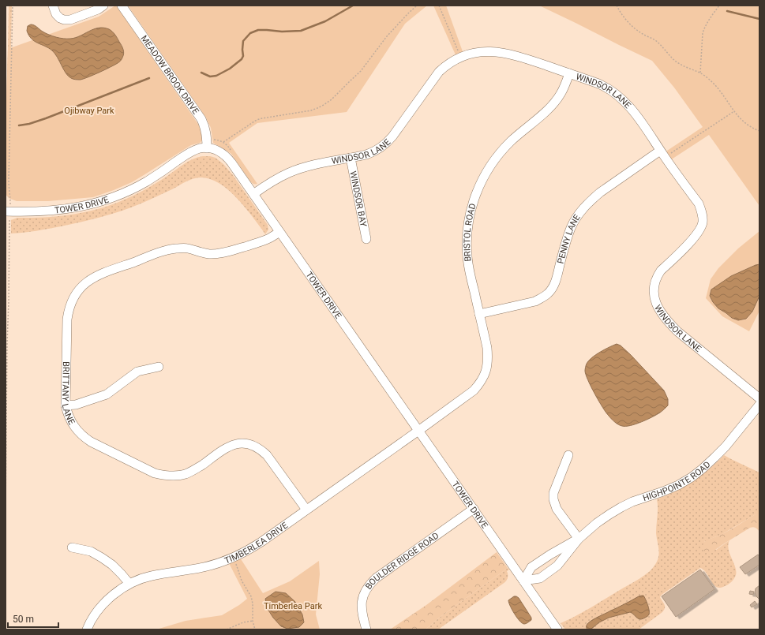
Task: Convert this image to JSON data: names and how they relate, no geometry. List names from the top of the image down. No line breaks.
{"streets":{"street":["MEADOW BROOK DRIVE","WINDSOR LANE","WINDSOR BAY","TOWER DRIVE","BRISTOL ROAD","PENNY LANE","BRITTANY LANE","HIGHPOINTE ROAD","TIMBERLEA DRIVE","BOULDER RIDGE ROAD"]},"crossings":[["MEADOW BROOK DRIVE","TOWER DRIVE"],["WINDSOR LANE","WINDSOR BAY"],["WINDSOR LANE","TOWER DRIVE"],["WINDSOR LANE","BRISTOL ROAD"],["WINDSOR LANE","PENNY LANE"],["TOWER DRIVE","BRISTOL ROAD"],["TOWER DRIVE","BRITTANY LANE"],["TOWER DRIVE","HIGHPOINTE ROAD"],["TOWER DRIVE","TIMBERLEA DRIVE"],["TOWER DRIVE","BOULDER RIDGE ROAD"],["BRISTOL ROAD","PENNY LANE"],["BRISTOL ROAD","TIMBERLEA DRIVE"],["BRITTANY LANE","TIMBERLEA DRIVE"]],"parks":["Ojibway Park","Timberlea Park"],"scale_bar":"50 m"}
